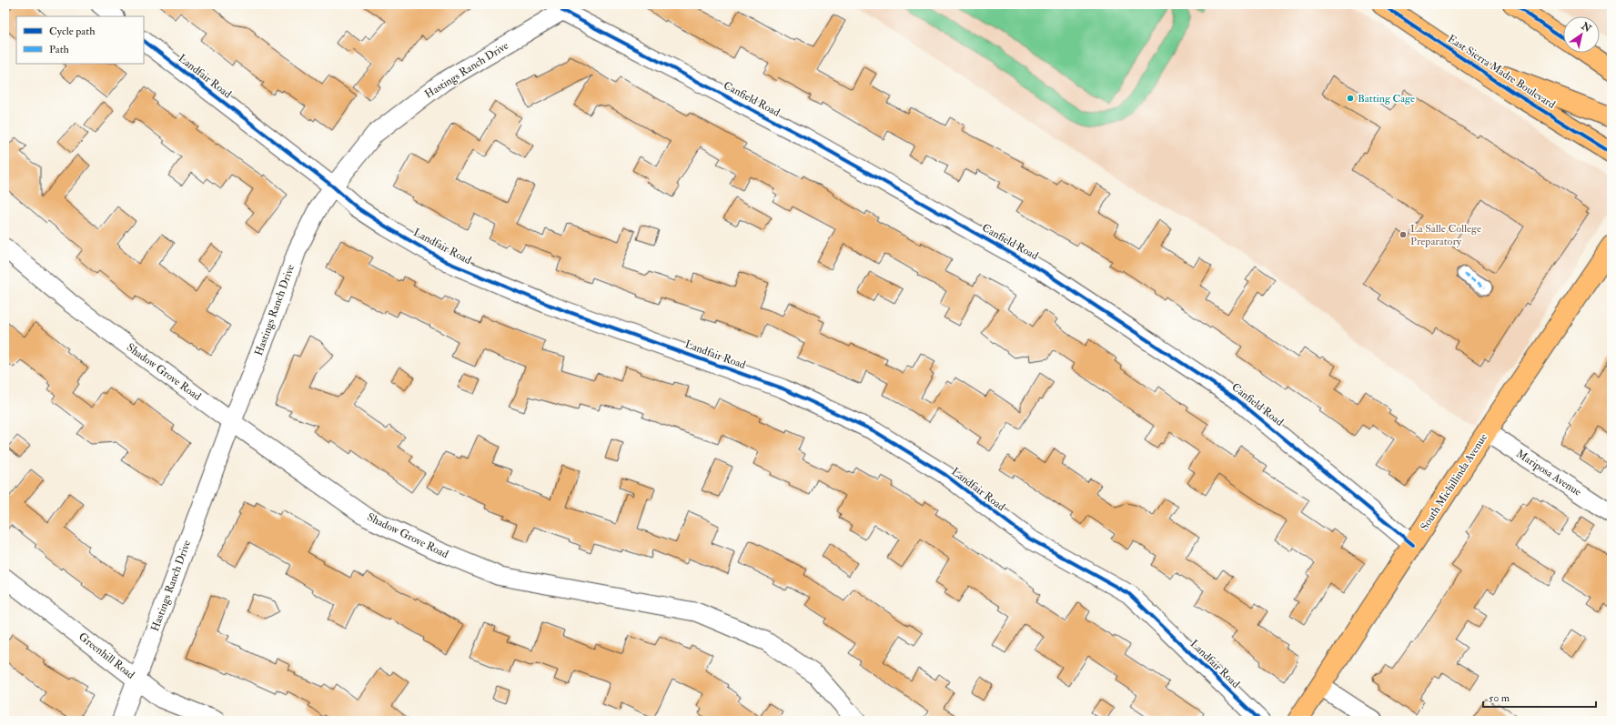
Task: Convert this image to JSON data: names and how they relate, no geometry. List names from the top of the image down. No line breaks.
{"streets":{"main road":["East Sierra Madre Boulevard","South Michillinda Avenue"],"street":["Hastings Ranch Drive","Landfair Road","Canfield Road","Shadow Grove Road","Mariposa Avenue","Greenhill Road"]},"crossings":[["Hastings Ranch Drive","Landfair Road"],["Hastings Ranch Drive","Canfield Road"],["Hastings Ranch Drive","Shadow Grove Road"],["Hastings Ranch Drive","Greenhill Road"],["Canfield Road","South Michillinda Avenue"],["Mariposa Avenue","South Michillinda Avenue"]],"places":["Batting Cage","La Salle College Preparatory"],"legend":["Cycle path","Path"],"scale_bar":"50 m","north":"top right"}
